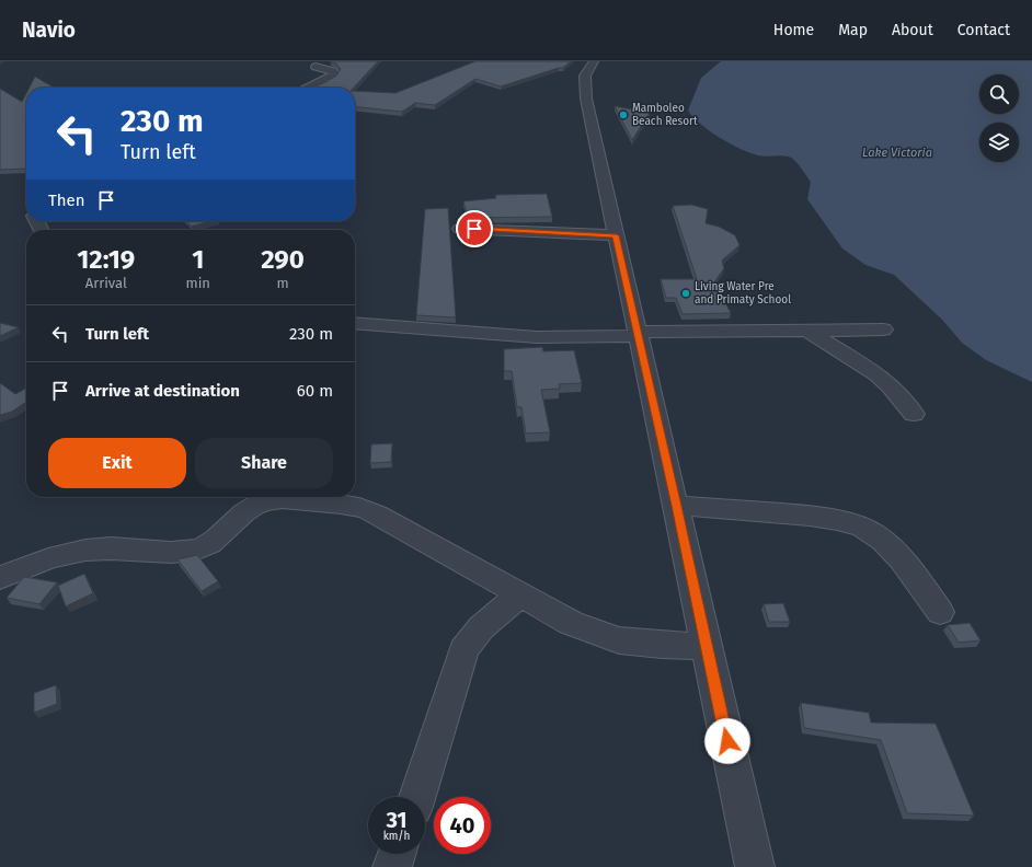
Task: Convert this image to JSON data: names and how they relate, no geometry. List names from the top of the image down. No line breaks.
{"water":["Lake Victoria"],"places":["Mamboleo Beach Resort","Living Water Pre and Primaty School"],"page":{"header":"Navio","nav":["Home","Map","About","Contact"],"turn":["230 m","Turn left"],"then":"Then","eta":["12:19","Arrival","1","min","290","m"],"list":[{"name":"Turn left","value":"230 m"},{"name":"Arrive at destination","value":"60 m"}],"buttons":["Exit","Share"],"speed":"31 km/h","limit":"40"}}
